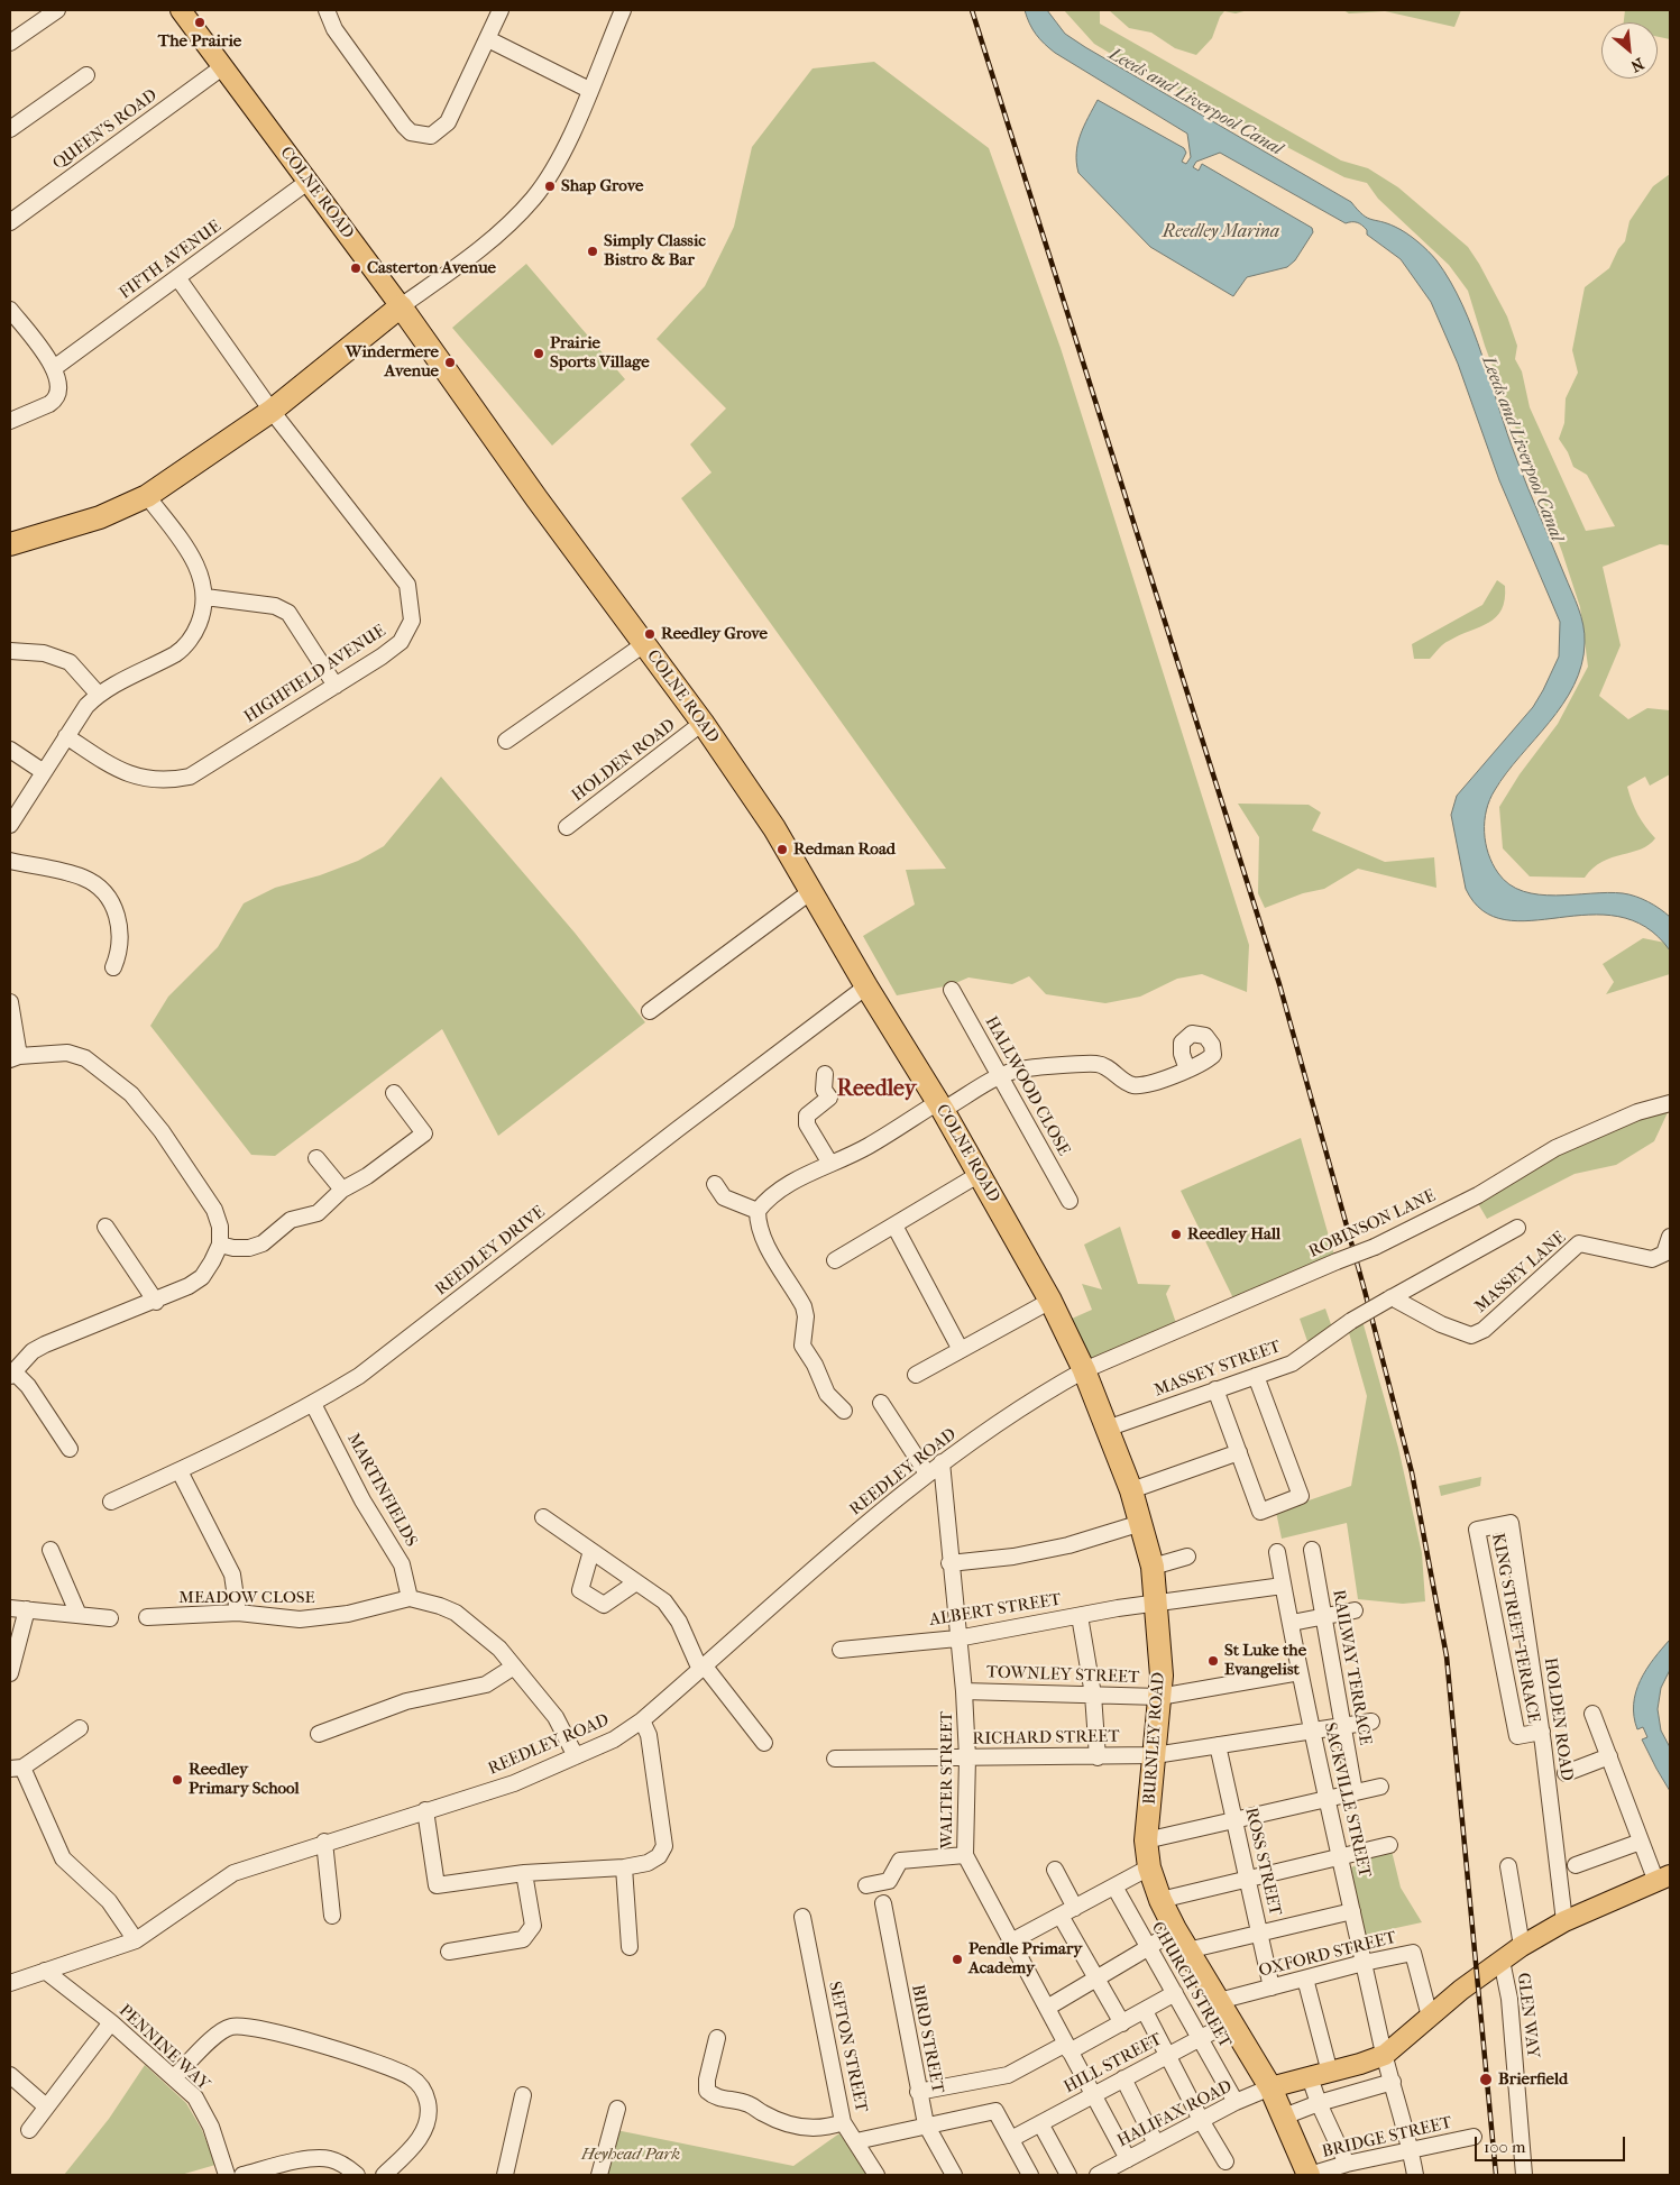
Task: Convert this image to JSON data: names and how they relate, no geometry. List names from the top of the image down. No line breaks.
{"streets":{"highway":["COLNE ROAD","BURNLEY ROAD"],"street":["QUEEN'S ROAD","FIFTH AVENUE","HIGHFIELD AVENUE","HOLDEN ROAD","HALLWOOD CLOSE","ROBINSON LANE","REEDLEY DRIVE","MASSEY LANE","MASSEY STREET","REEDLEY ROAD","MARTINFIELDS","MEADOW CLOSE","ALBERT STREET","KING STREET TERRACE","RAILWAY TERRACE","TOWNLEY STREET","RICHARD STREET","WALTER STREET","SACKVILLE STREET","ROSS STREET","OXFORD STREET","CHURCH STREET","GLEN WAY","BIRD STREET","SEFTON STREET","PENNINE WAY","HILL STREET","HALIFAX ROAD","BRIDGE STREET"]},"crossings":[["QUEEN'S ROAD","COLNE ROAD"],["COLNE ROAD","FIFTH AVENUE"],["COLNE ROAD","HOLDEN ROAD"],["COLNE ROAD","ROBINSON LANE"],["COLNE ROAD","REEDLEY DRIVE"],["COLNE ROAD","REEDLEY ROAD"],["COLNE ROAD","BURNLEY ROAD"],["FIFTH AVENUE","HIGHFIELD AVENUE"],["HOLDEN ROAD","KING STREET TERRACE"],["ROBINSON LANE","REEDLEY ROAD"],["ROBINSON LANE","BURNLEY ROAD"],["REEDLEY DRIVE","MARTINFIELDS"],["MASSEY LANE","MASSEY STREET"],["MASSEY STREET","BURNLEY ROAD"],["REEDLEY ROAD","BURNLEY ROAD"],["REEDLEY ROAD","WALTER STREET"],["REEDLEY ROAD","PENNINE WAY"],["MARTINFIELDS","MEADOW CLOSE"],["ALBERT STREET","BURNLEY ROAD"],["ALBERT STREET","WALTER STREET"],["ALBERT STREET","SACKVILLE STREET"],["RAILWAY TERRACE","RICHARD STREET"],["TOWNLEY STREET","BURNLEY ROAD"],["TOWNLEY STREET","WALTER STREET"],["TOWNLEY STREET","SACKVILLE STREET"],["RICHARD STREET","BURNLEY ROAD"],["RICHARD STREET","WALTER STREET"],["RICHARD STREET","SACKVILLE STREET"],["RICHARD STREET","ROSS STREET"],["BURNLEY ROAD","OXFORD STREET"],["BURNLEY ROAD","HILL STREET"],["BURNLEY ROAD","HALIFAX ROAD"],["WALTER STREET","HILL STREET"],["WALTER STREET","HALIFAX ROAD"],["SACKVILLE STREET","OXFORD STREET"],["SACKVILLE STREET","BRIDGE STREET"],["ROSS STREET","OXFORD STREET"],["CHURCH STREET","HILL STREET"],["CHURCH STREET","HALIFAX ROAD"]],"districts":["Reedley"],"water":["Leeds and Liverpool Canal","Reedley Marina"],"parks":["Heyhead Park"],"places":["The Prairie","Shap Grove","Simply Classic Bistro & Bar","Casterton Avenue","Prairie Sports Village","Windermere Avenue","Reedley Grove","Redman Road","Reedley Hall","St Luke the Evangelist","Reedley Primary School","Pendle Primary Academy","Brierfield"],"scale_bar":"100 m","north":"bottom right"}
